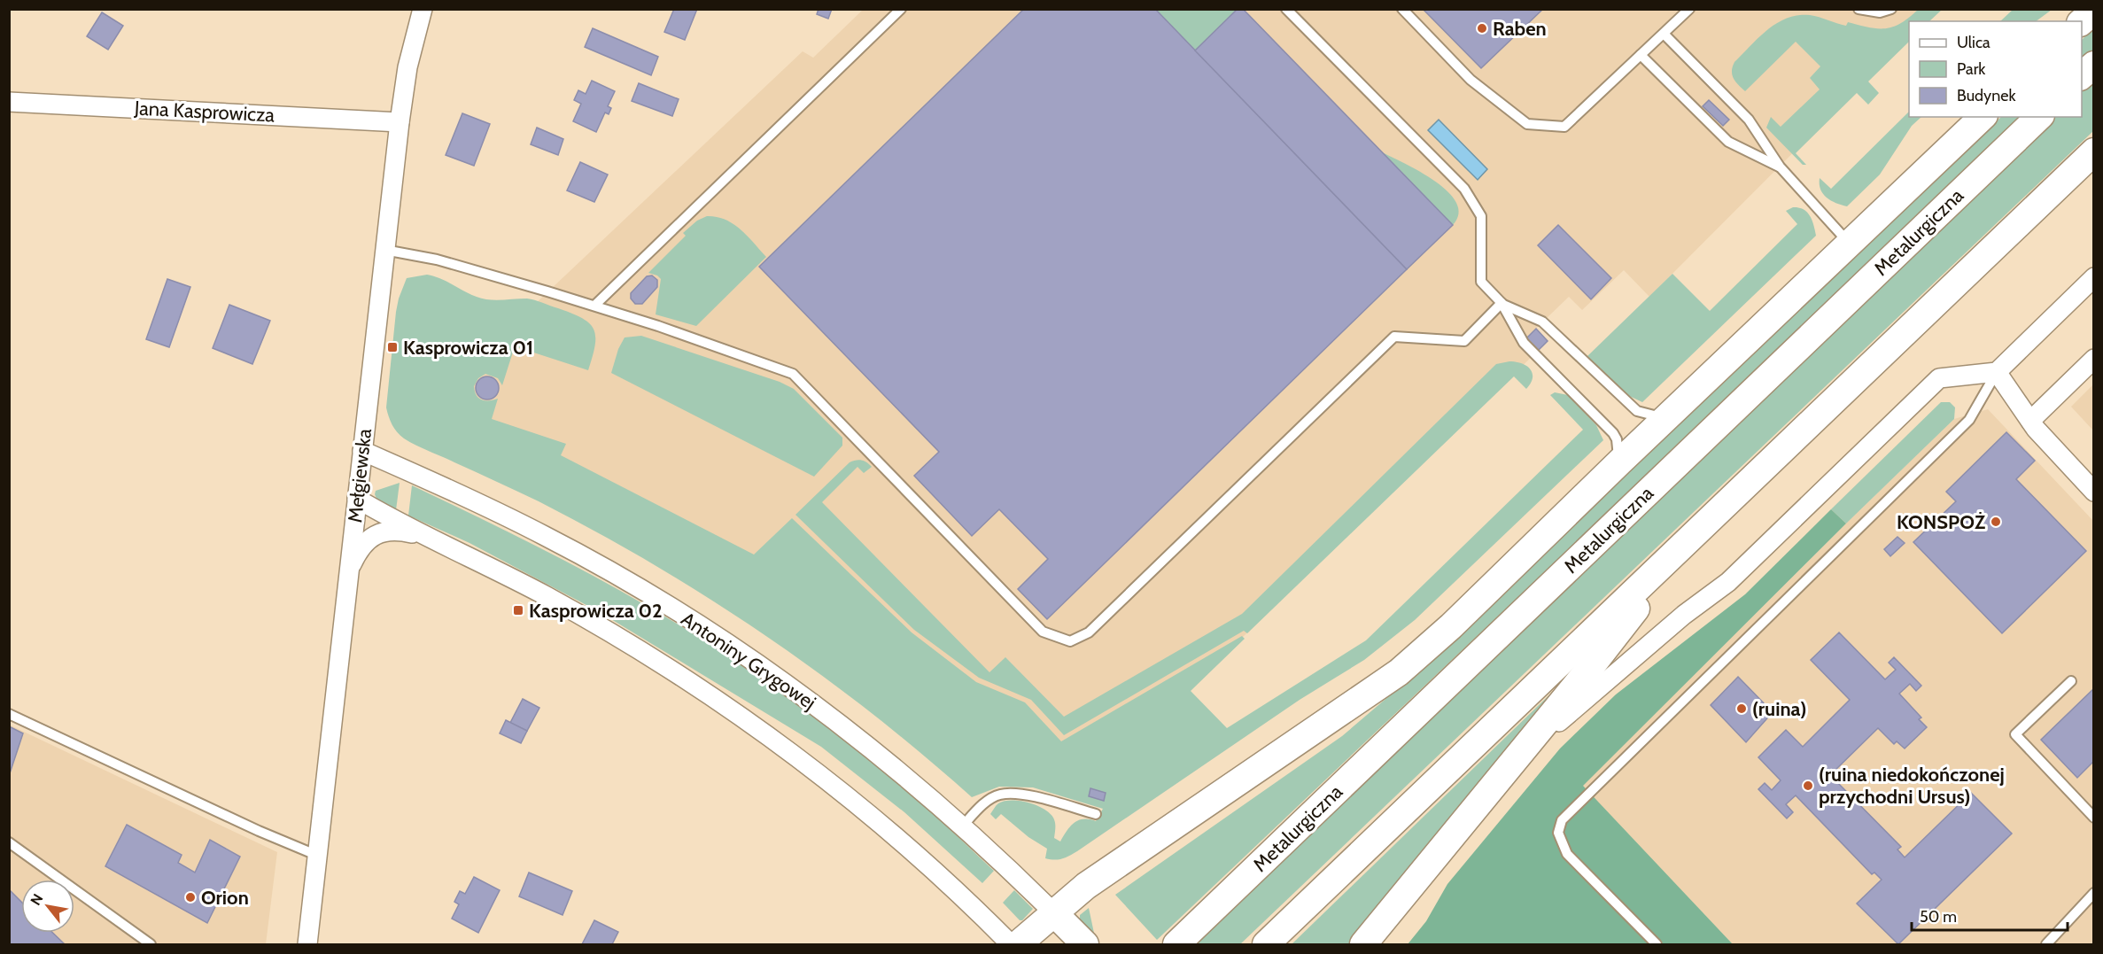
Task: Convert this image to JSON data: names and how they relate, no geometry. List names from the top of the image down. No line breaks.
{"streets":{"main road":["Metalurgiczna","Antoniny Grygowej"],"street":["Jana Kasprowicza","Mełgiewska"]},"crossings":[["Jana Kasprowicza","Mełgiewska"],["Mełgiewska","Antoniny Grygowej"]],"places":{"other":["Raben","KONSPOŻ","(ruina)","(ruina niedokończonej przychodni Ursus)","Orion"],"transit":["Kasprowicza 01","Kasprowicza 02"]},"legend":["Ulica","Park","Budynek"],"scale_bar":"50 m","north":"top left"}
